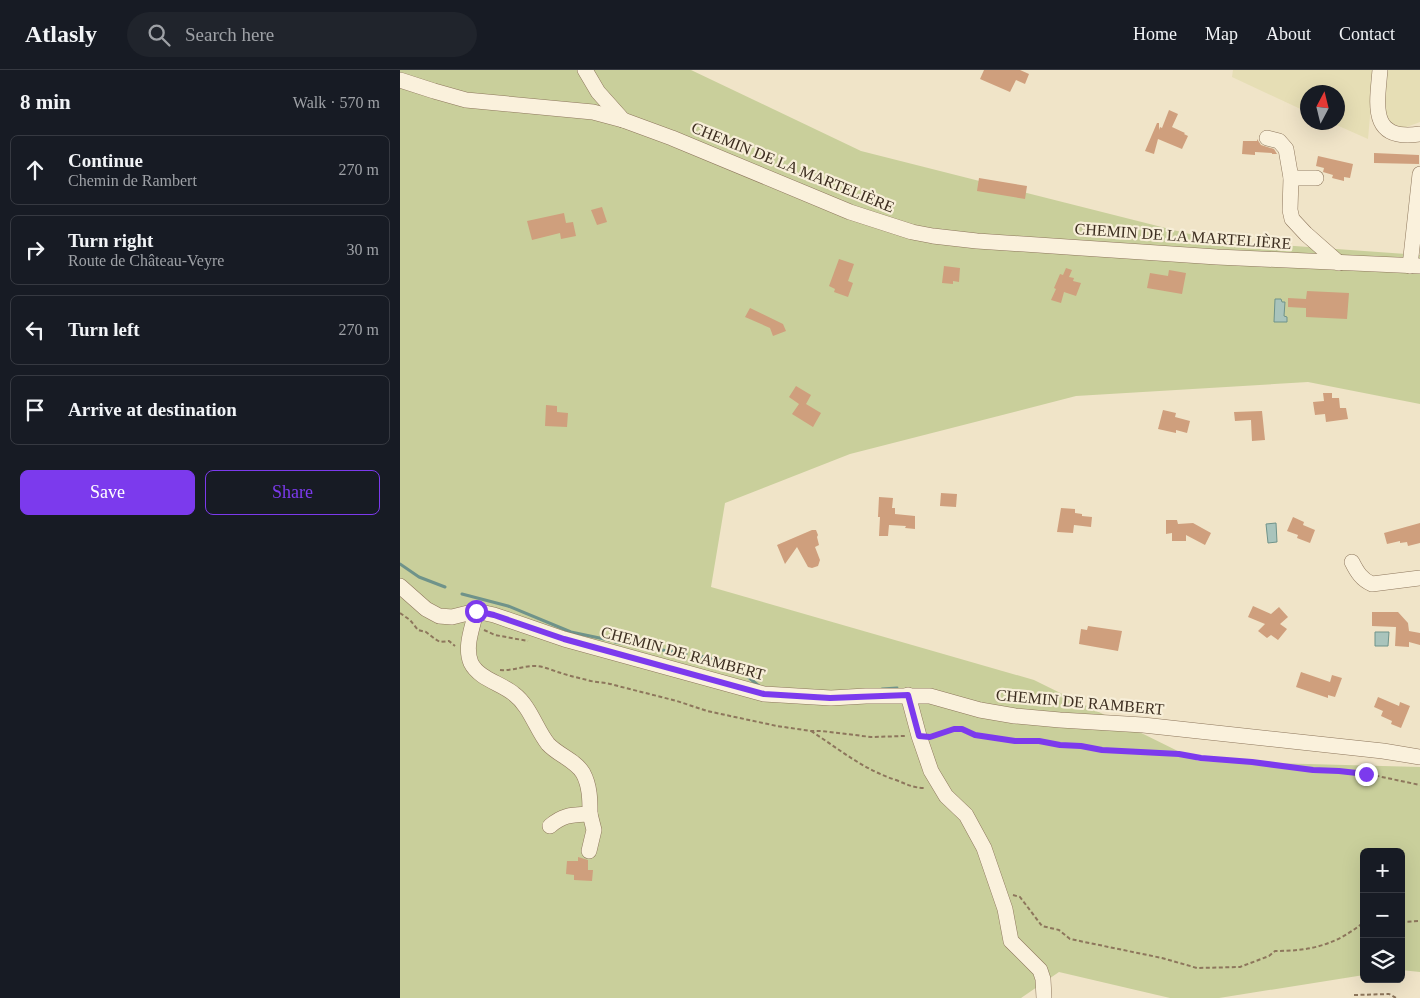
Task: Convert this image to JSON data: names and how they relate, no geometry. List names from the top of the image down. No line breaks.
{"streets":{"street":["CHEMIN DE LA MARTELIÈRE","CHEMIN DE RAMBERT"]},"north":"top","page":{"header":"Atlasly","search":"Search here","nav":["Home","Map","About","Contact"],"heading":["8 min","Walk · 570 m"],"list":[["Continue","Chemin de Rambert","270 m"],["Turn right","Route de Château-Veyre","30 m"],["Turn left","270 m"],"Arrive at destination"],"buttons":["Save","Share"],"map_buttons":["+","−"]}}
